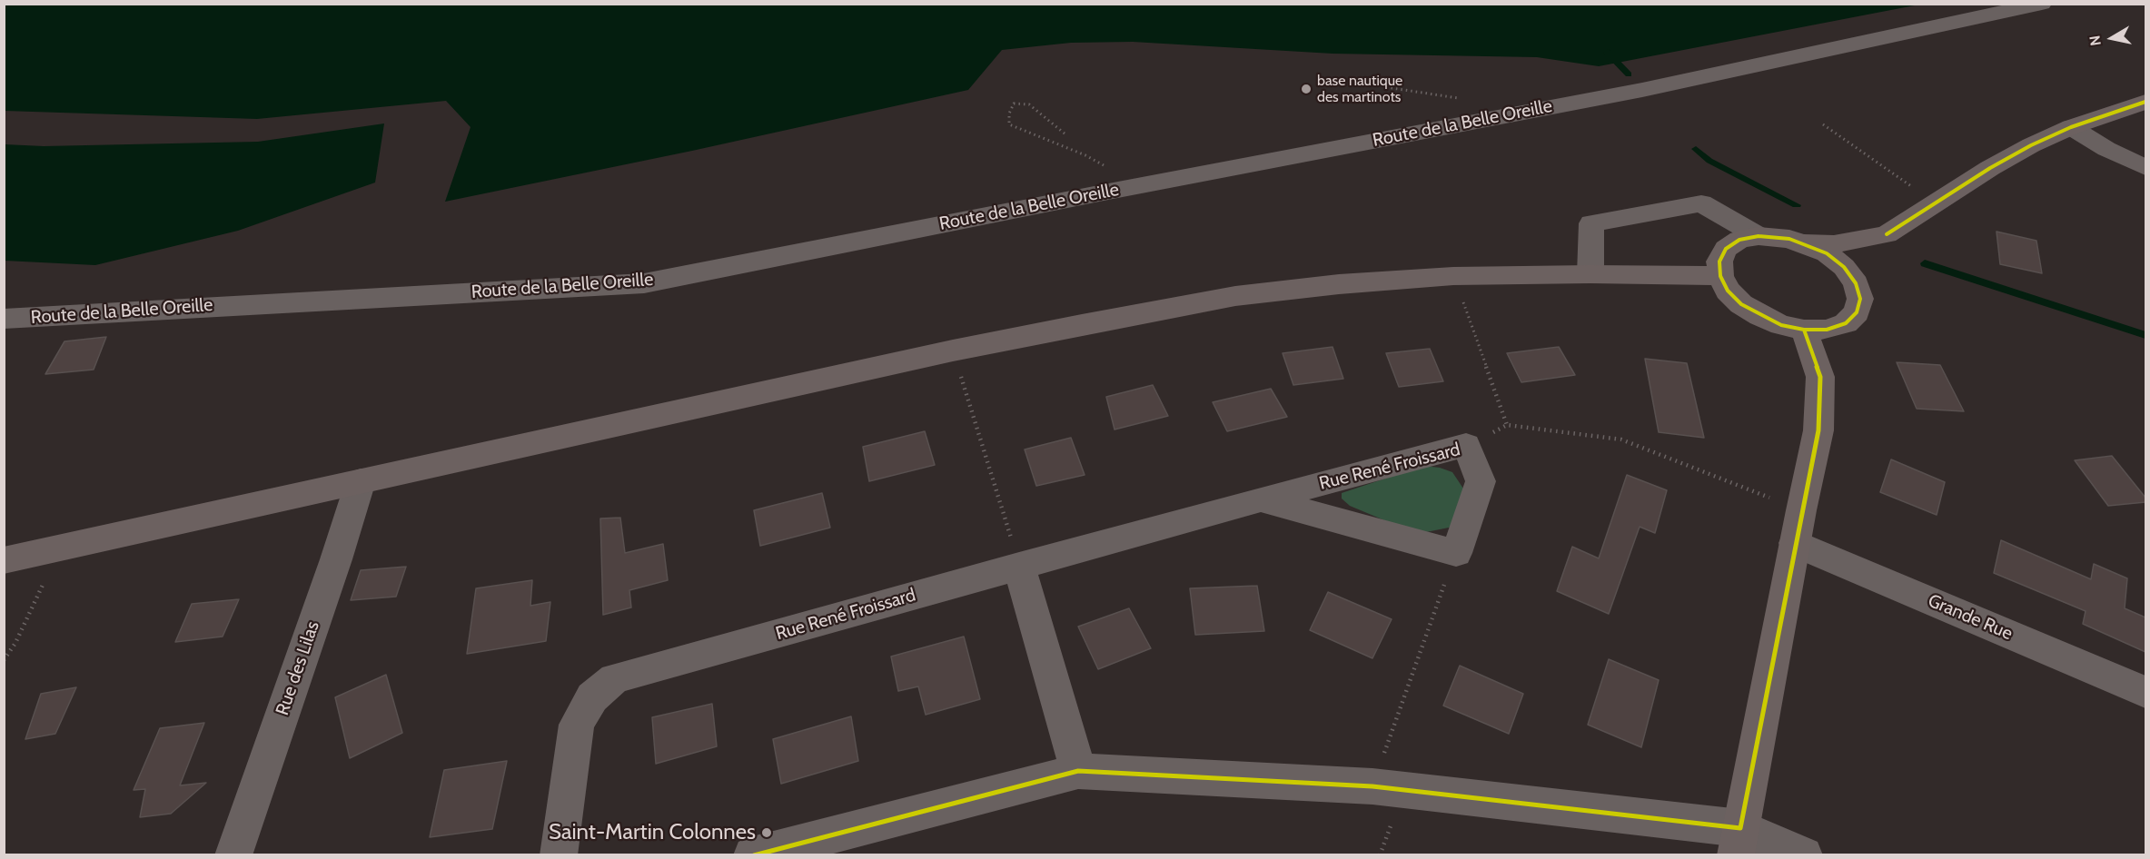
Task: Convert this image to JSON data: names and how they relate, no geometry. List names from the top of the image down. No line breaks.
{"streets":{"street":["Route de la Belle Oreille","Rue René Froissard","Grande Rue","Rue des Lilas"]},"places":["base nautique des martinots","Saint-Martin Colonnes"],"north":"left"}
